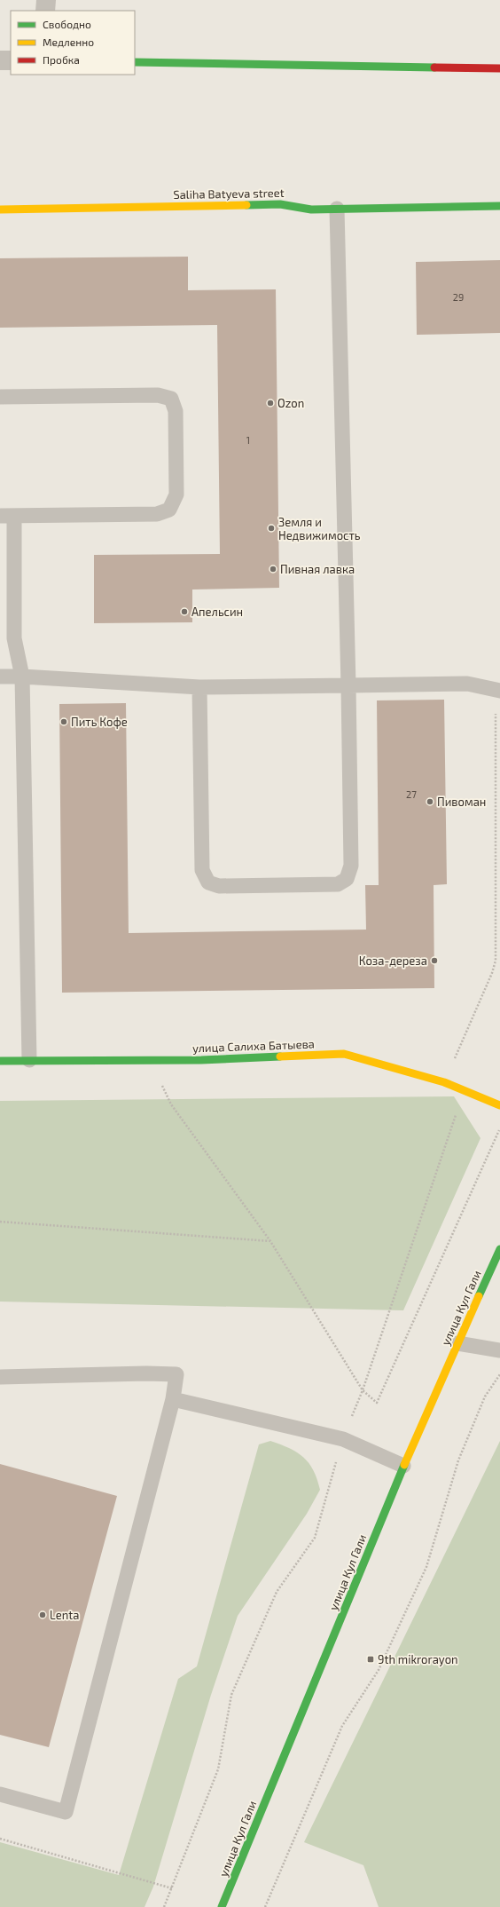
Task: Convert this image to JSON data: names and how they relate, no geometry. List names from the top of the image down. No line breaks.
{"streets":{"street":["Saliha Batyeva street","улица Салиха Батыева","улица Кул Гали"]},"places":{"other":["Ozon","Земля и Недвижимость","Пивная лавка","Апельсин","Пить Кофе","Пивоман","Коза-дереза","Lenta"],"transit":["9th mikrorayon"]},"house_numbers":["29","1","27"],"legend":["Свободно","Медленно","Пробка"]}
